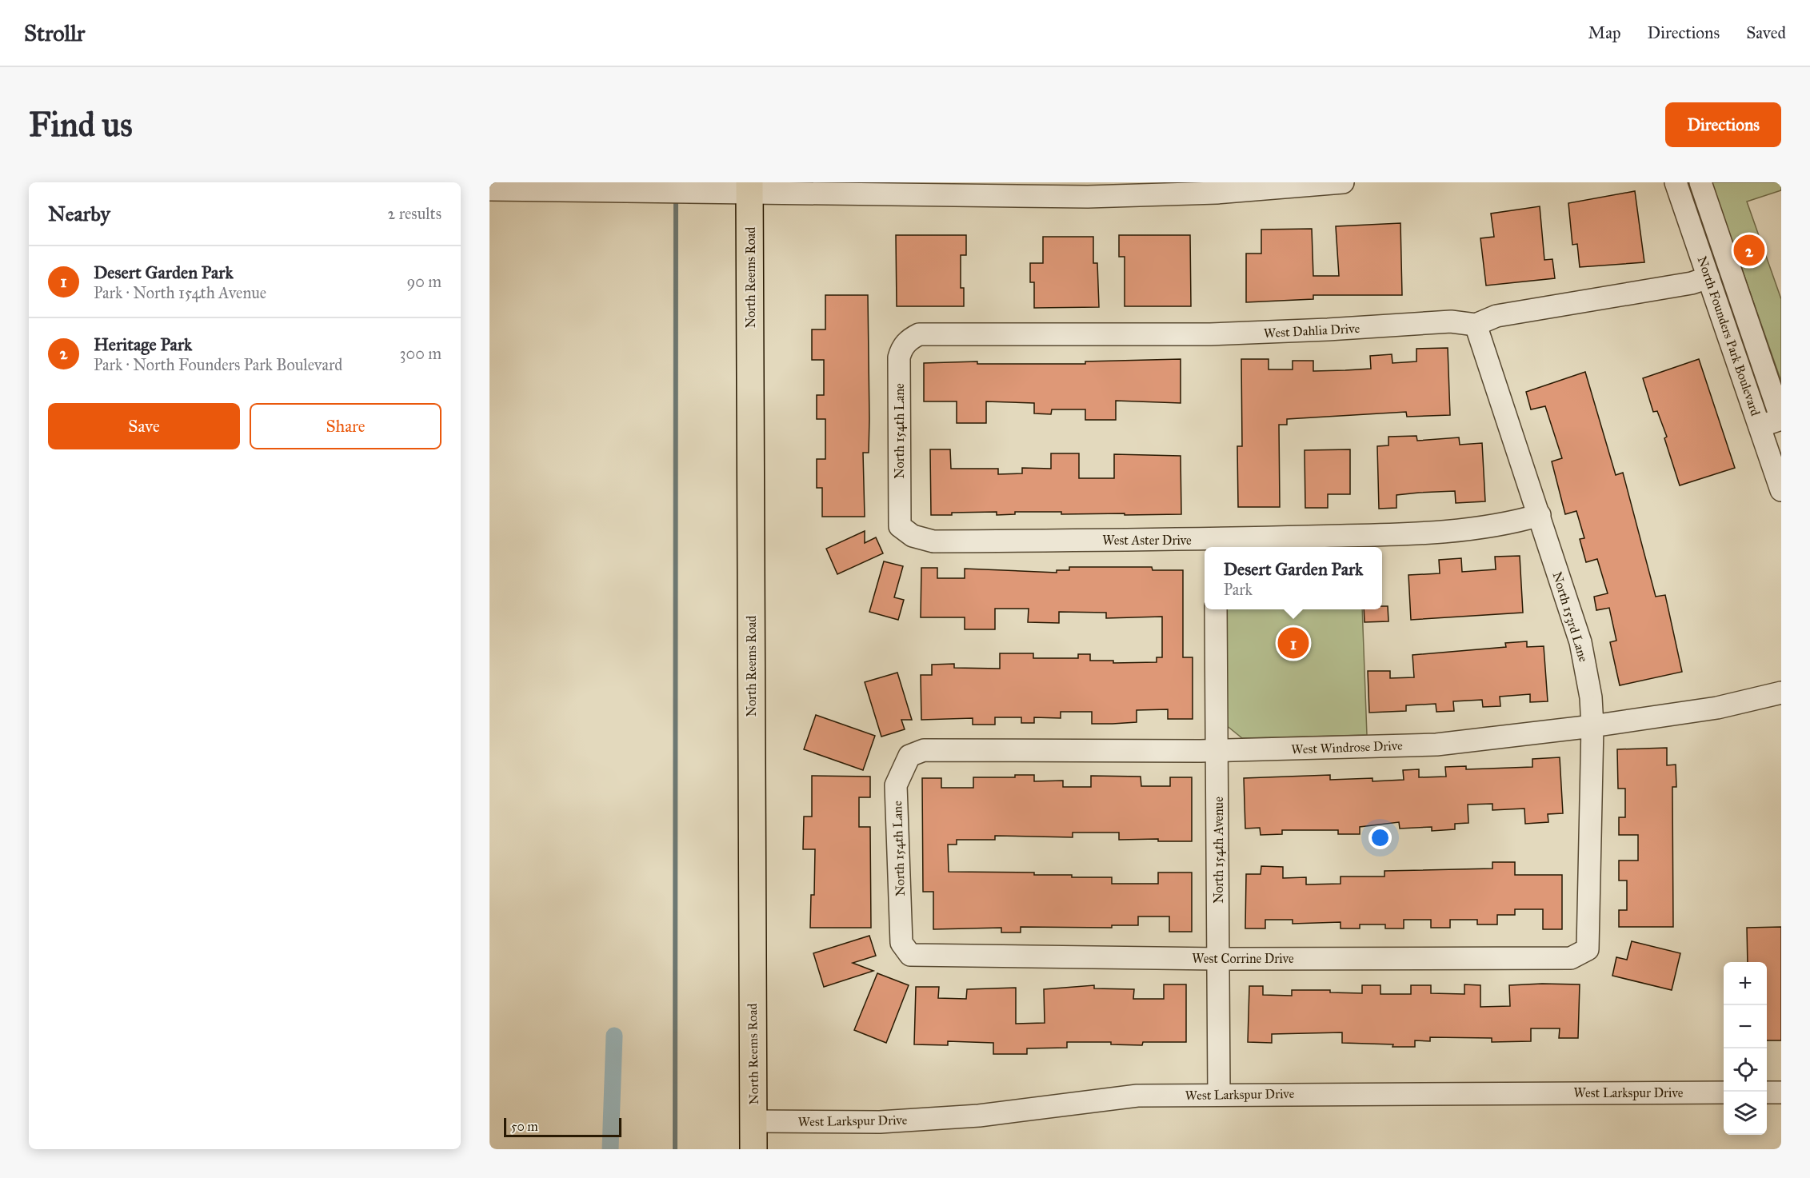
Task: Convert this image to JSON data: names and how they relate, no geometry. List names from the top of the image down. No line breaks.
{"streets":{"main road":["North Reems Road"],"street":["West Dahlia Drive","North Founders Park Boulevard","North 154th Lane","West Aster Drive","North 153rd Lane","West Windrose Drive","North 154th Avenue","West Corrine Drive","West Larkspur Drive"]},"crossings":[["North Reems Road","West Larkspur Drive"],["West Dahlia Drive","North Founders Park Boulevard"],["West Dahlia Drive","North 154th Lane"],["West Dahlia Drive","North 153rd Lane"],["North 154th Lane","West Aster Drive"],["North 154th Lane","West Windrose Drive"],["North 154th Lane","West Corrine Drive"],["West Aster Drive","North 153rd Lane"],["North 153rd Lane","West Windrose Drive"],["North 153rd Lane","West Corrine Drive"],["West Windrose Drive","North 154th Avenue"],["North 154th Avenue","West Corrine Drive"],["North 154th Avenue","West Larkspur Drive"]],"scale_bar":"50 m","page":{"header":"Strollr","nav":["Map","Directions","Saved"],"buttons":["Directions",["Save","Share"]],"title":"Find us","heading":["Nearby","2 results"],"pins":["2","1"],"list":[{"mark":"1","name":"Desert Garden Park","note":"Park · North 154th Avenue","value":"90 m"},{"mark":"2","name":"Heritage Park","note":"Park · North Founders Park Boulevard","value":"300 m"}],"popup":["Desert Garden Park","Park"],"map_buttons":["+","−"],"scale":"50 m"}}
